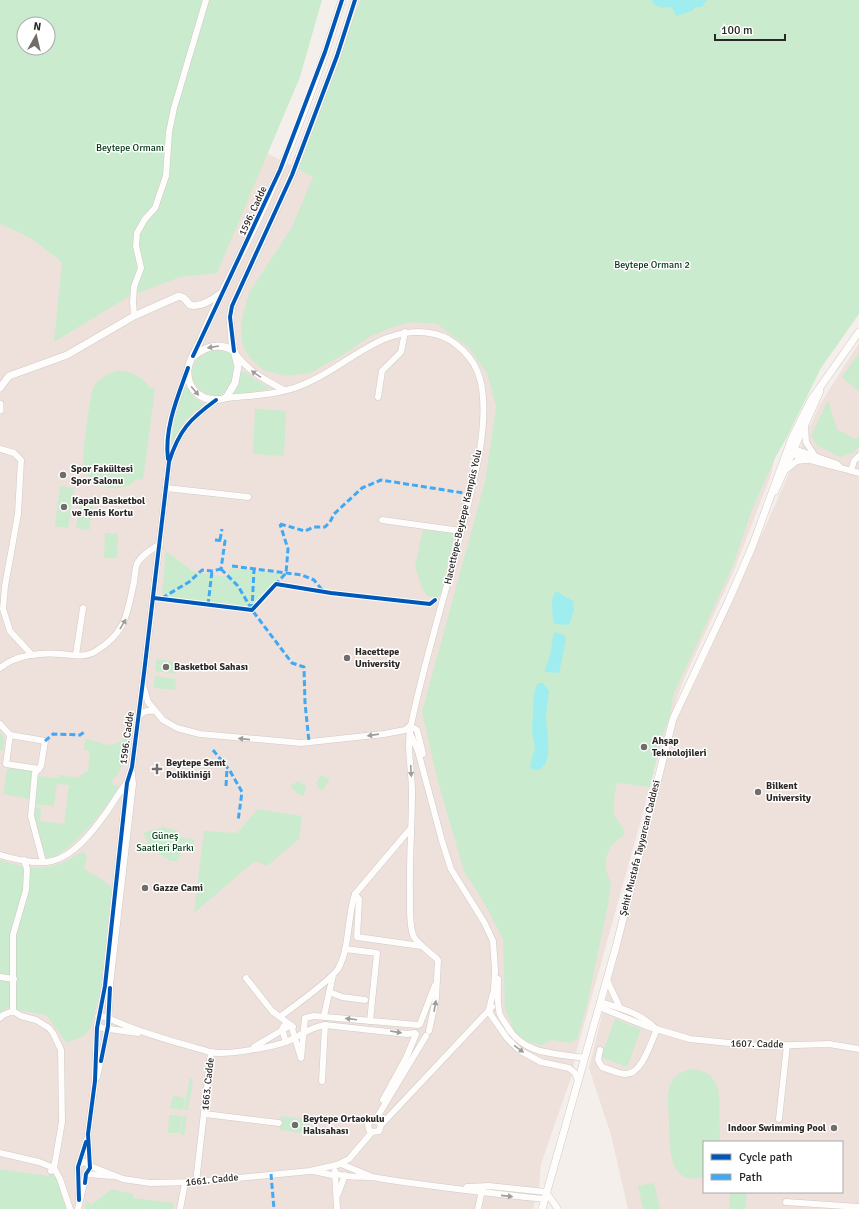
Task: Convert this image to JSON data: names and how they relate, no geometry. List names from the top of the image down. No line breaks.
{"streets":{"main road":["1596. Cadde","Şehit Mustafa Tayyarcan Caddesi"],"street":["Hacettepe-Beytepe Kampüs Yolu","1607. Cadde","1663. Cadde","1661. Cadde"]},"crossings":[["1596. Cadde","Hacettepe-Beytepe Kampüs Yolu"],["1596. Cadde","1663. Cadde"],["Şehit Mustafa Tayyarcan Caddesi","1607. Cadde"],["Şehit Mustafa Tayyarcan Caddesi","1661. Cadde"],["1663. Cadde","1661. Cadde"]],"parks":["Beytepe Ormanı","Beytepe Ormanı 2","Güneş Saatleri Parkı"],"places":{"other":["Spor Fakültesi Spor Salonu","Kapalı Basketbol ve Tenis Kortu","Hacettepe University","Basketbol Sahası","Ahşap Teknolojileri","Bilkent University","Gazze Cami","Beytepe Ortaokulu Halısahası","Indoor Swimming Pool"],"health":["Beytepe Semt Polikliniği"]},"legend":["Cycle path","Path"],"scale_bar":"100 m","north":"top"}
